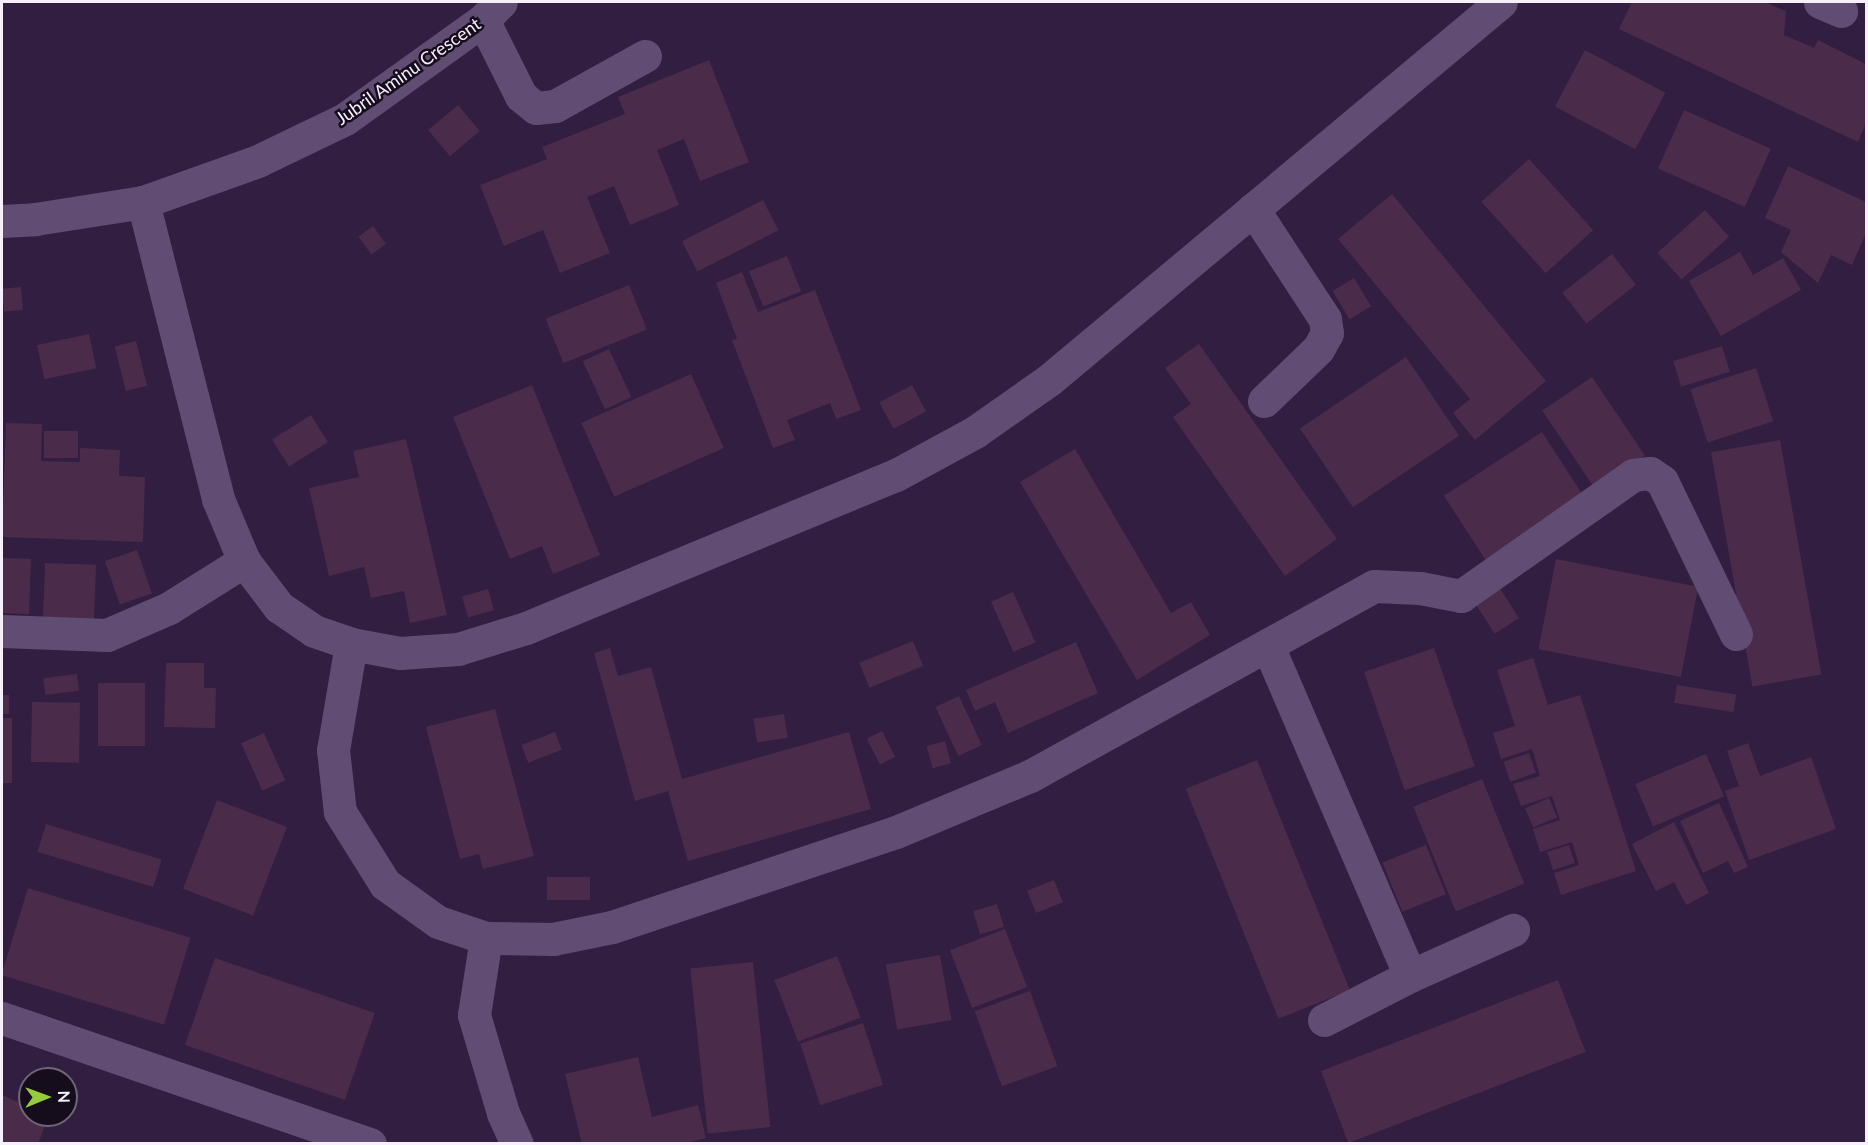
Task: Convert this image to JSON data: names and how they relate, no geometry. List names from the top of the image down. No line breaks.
{"streets":{"street":["Jubril Aminu Crescent"]},"north":"right"}
